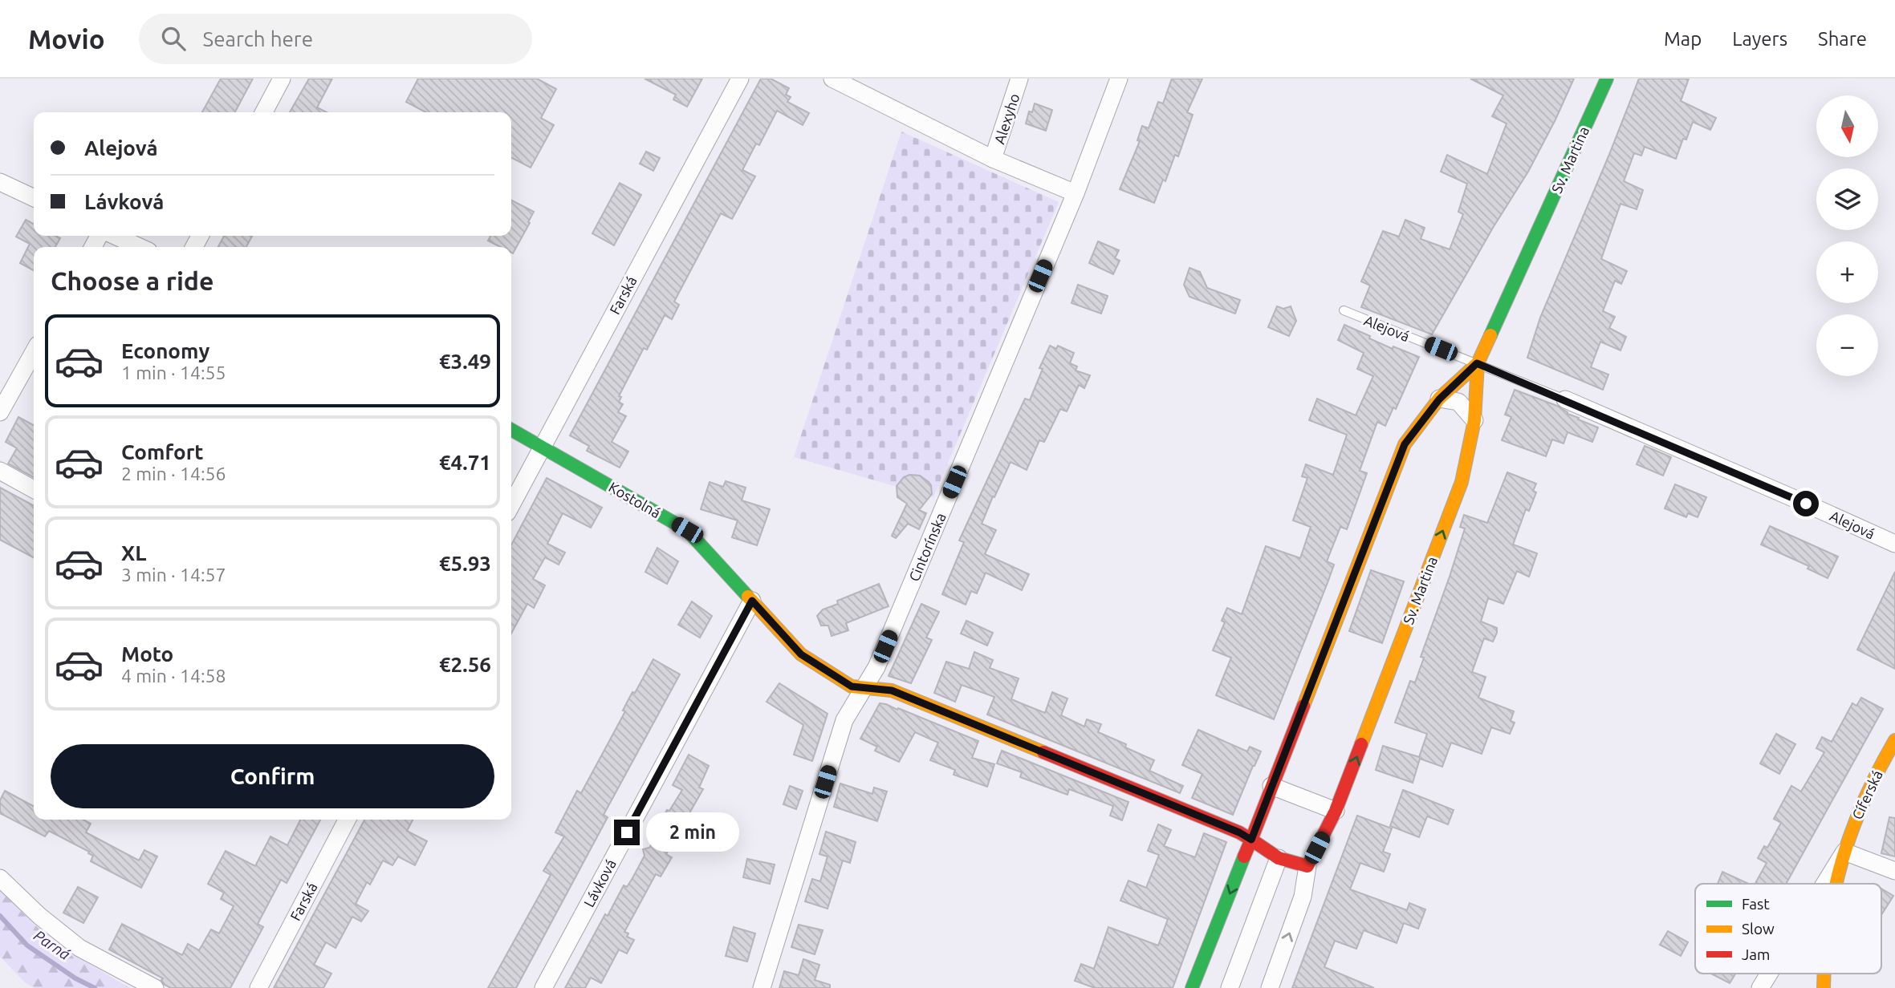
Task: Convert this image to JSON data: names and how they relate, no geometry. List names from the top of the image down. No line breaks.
{"streets":{"street":["Alexyho","Sv. Martina","Farská","Alejová","Kostolná","Cintorínska","Cíferská","Lávková"]},"crossings":[["Sv. Martina","Alejová"],["Sv. Martina","Kostolná"],["Farská","Kostolná"],["Kostolná","Cintorínska"],["Kostolná","Lávková"]],"water":["Parná"],"legend":["Fast","Slow","Jam"],"north":"bottom","page":{"header":"Movio","search":"Search here","nav":["Map","Layers","Share"],"map_buttons":["+","−"],"banner":["Alejová","Lávková"],"heading":"Choose a ride","list":[{"name":"Economy","note":"1 min · 14:55","value":"€3.49"},{"name":"Comfort","note":"2 min · 14:56","value":"€4.71"},{"name":"XL","note":"3 min · 14:57","value":"€5.93"},{"name":"Moto","note":"4 min · 14:58","value":"€2.56"}],"buttons":"Confirm","bubble":"2 min"}}
